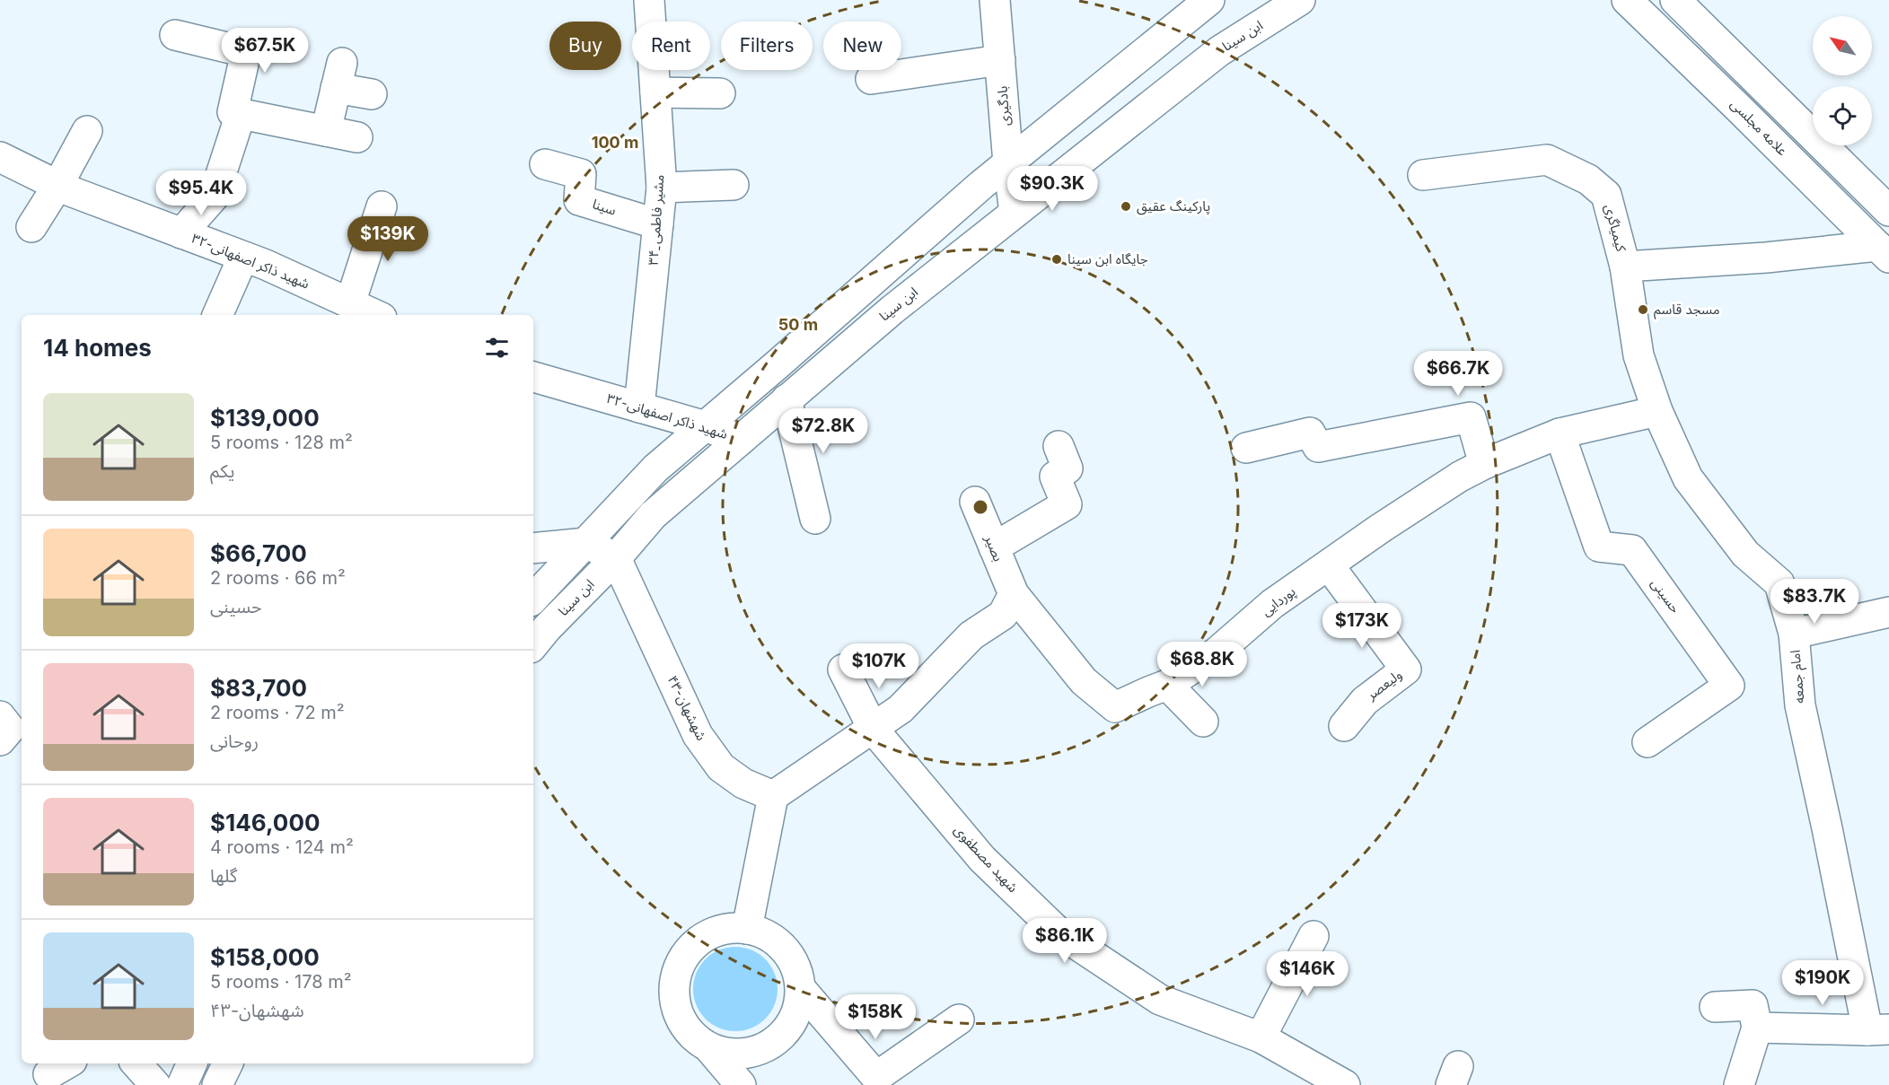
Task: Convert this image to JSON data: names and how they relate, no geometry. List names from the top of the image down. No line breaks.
{"streets":{"street":["ابن سینا","بادگیری","علامه مجلسی","سینا","۳۴_مشیر فاطمی","کیمیاگری","۳۲-شهید ذاکر اصفهانی","بصیر","حسینی","پوردایی","امام جمعه","ولیعصر","۴۳-شهشهان","شهید مصطفوی"]},"crossings":[["ابن سینا","بادگیری"],["ابن سینا","۳۲-شهید ذاکر اصفهانی"],["ابن سینا","۴۳-شهشهان"],["علامه مجلسی","کیمیاگری"],["سینا","۳۴_مشیر فاطمی"],["۳۴_مشیر فاطمی","۳۲-شهید ذاکر اصفهانی"],["کیمیاگری","امام جمعه"],["بصیر","پوردایی"],["حسینی","پوردایی"],["پوردایی","امام جمعه"],["پوردایی","ولیعصر"]],"places":["پارکینگ عقیق","جایگاه ابن سینا","مسجد قاسم"],"north":"top left","page":{"chip":["Buy","Rent","Filters","New"],"price":["$67.5K","$90.3K","$95.4K","$139K","$66.7K","$72.8K","$83.7K","$173K","$68.8K","$107K","$86.1K","$146K","$190K","$158K"],"heading":"14 homes","list":[{"name":"$139,000","note":"5 rooms · 128 m² · یکم"},{"name":"$66,700","note":"2 rooms · 66 m² · حسینی"},{"name":"$83,700","note":"2 rooms · 72 m² · روحانی"},{"name":"$146,000","note":"4 rooms · 124 m² · گلها"},{"name":"$158,000","note":"5 rooms · 178 m² · ۴۳-شهشهان"}]},"rings":["100 m","50 m"]}
